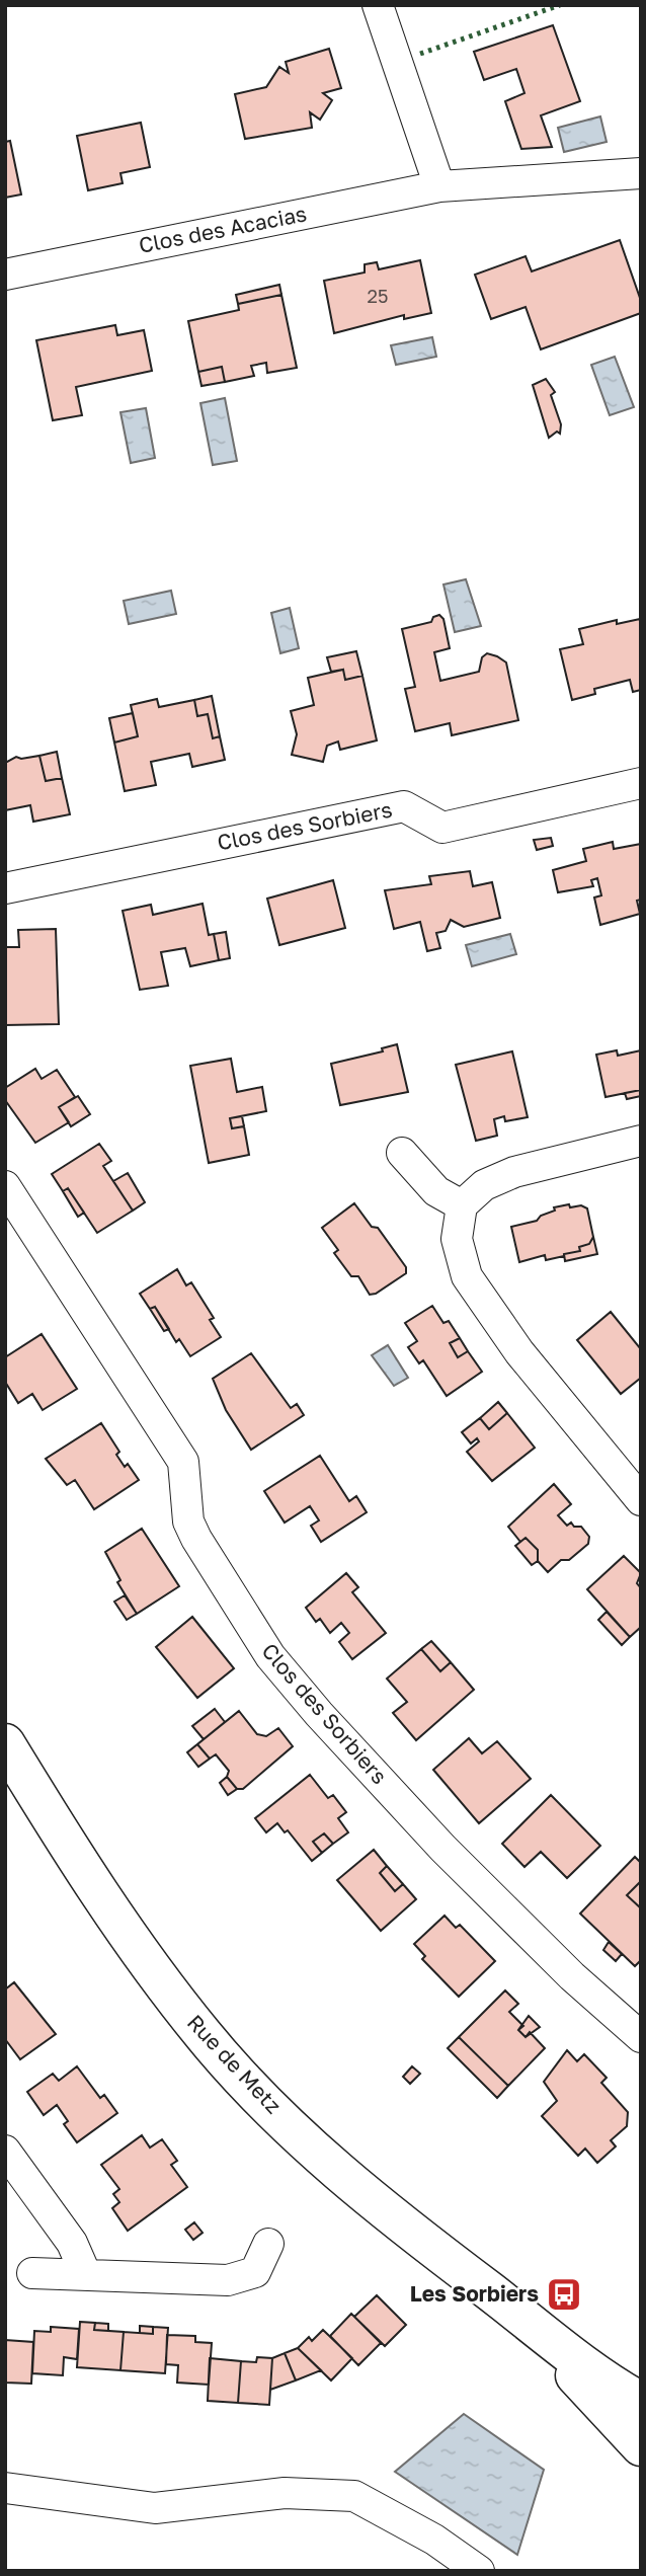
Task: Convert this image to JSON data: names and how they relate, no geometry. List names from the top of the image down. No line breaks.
{"streets":{"main road":["Rue de Metz"],"street":["Clos des Acacias","Clos des Sorbiers"]},"places":{"bus stop":["Les Sorbiers"]},"house_numbers":["25"]}
